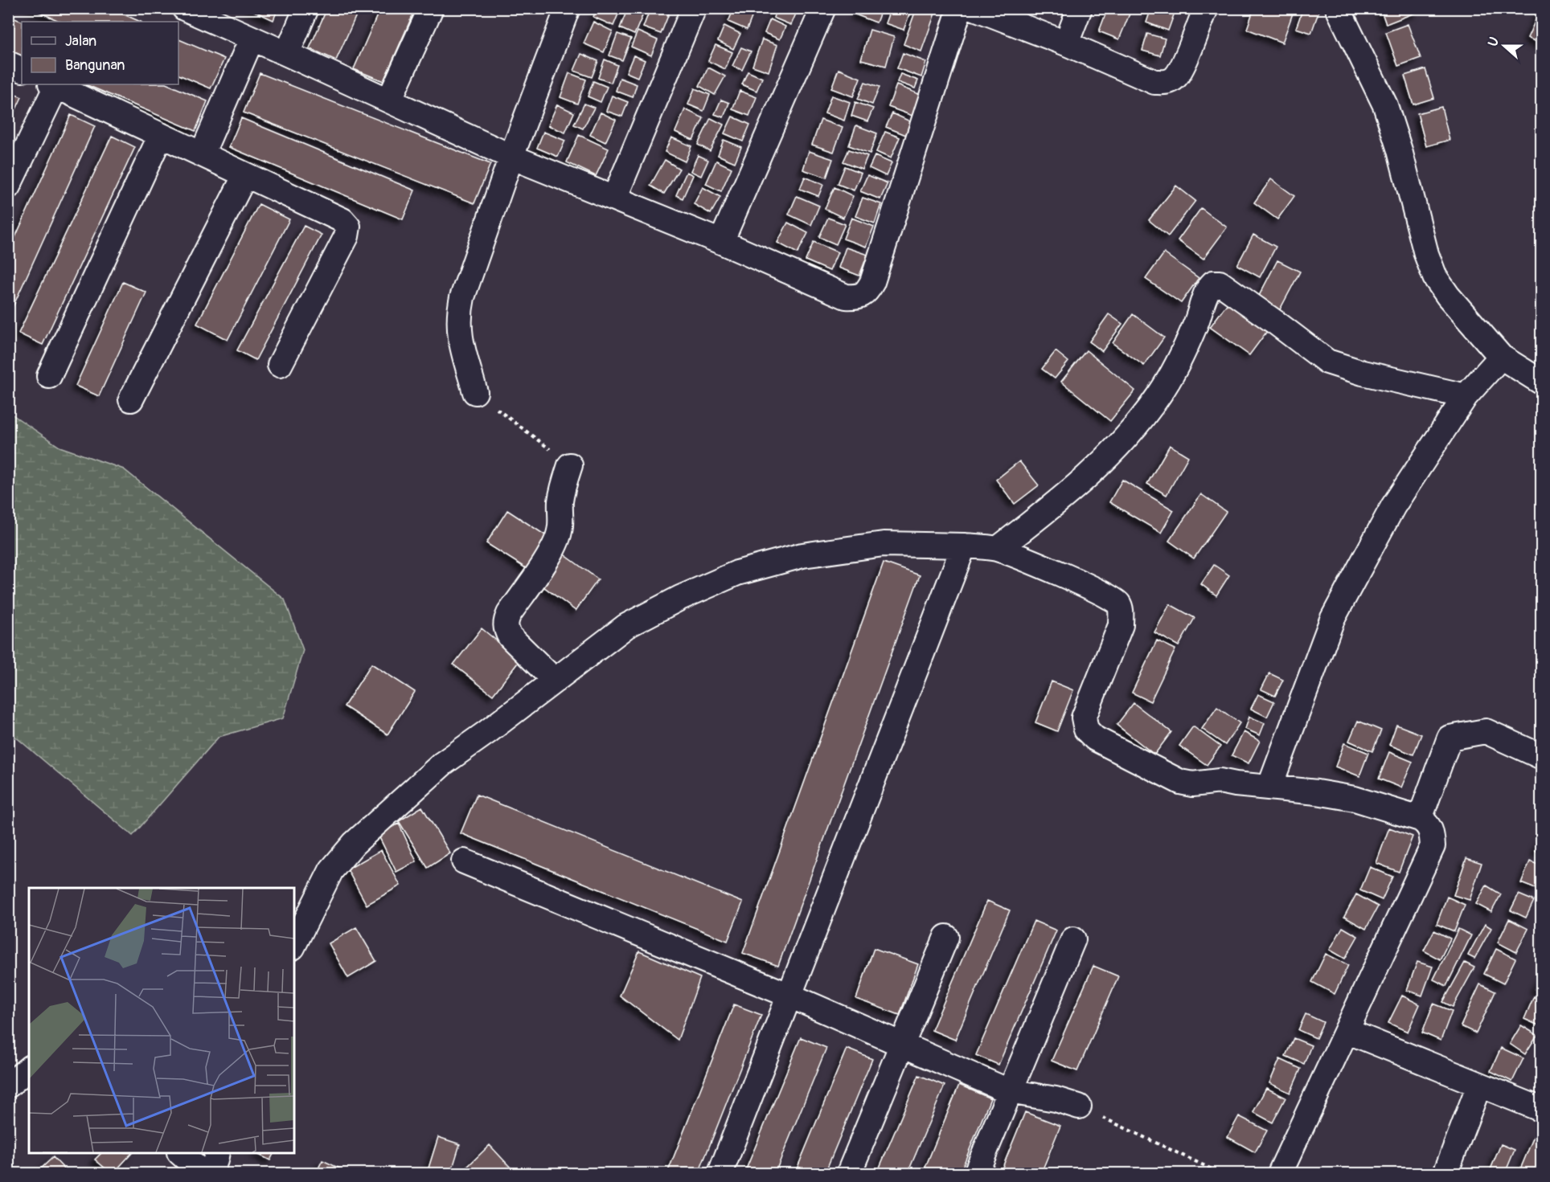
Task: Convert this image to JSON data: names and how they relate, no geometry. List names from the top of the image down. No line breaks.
{"legend":["Jalan","Bangunan"],"north":"left"}
